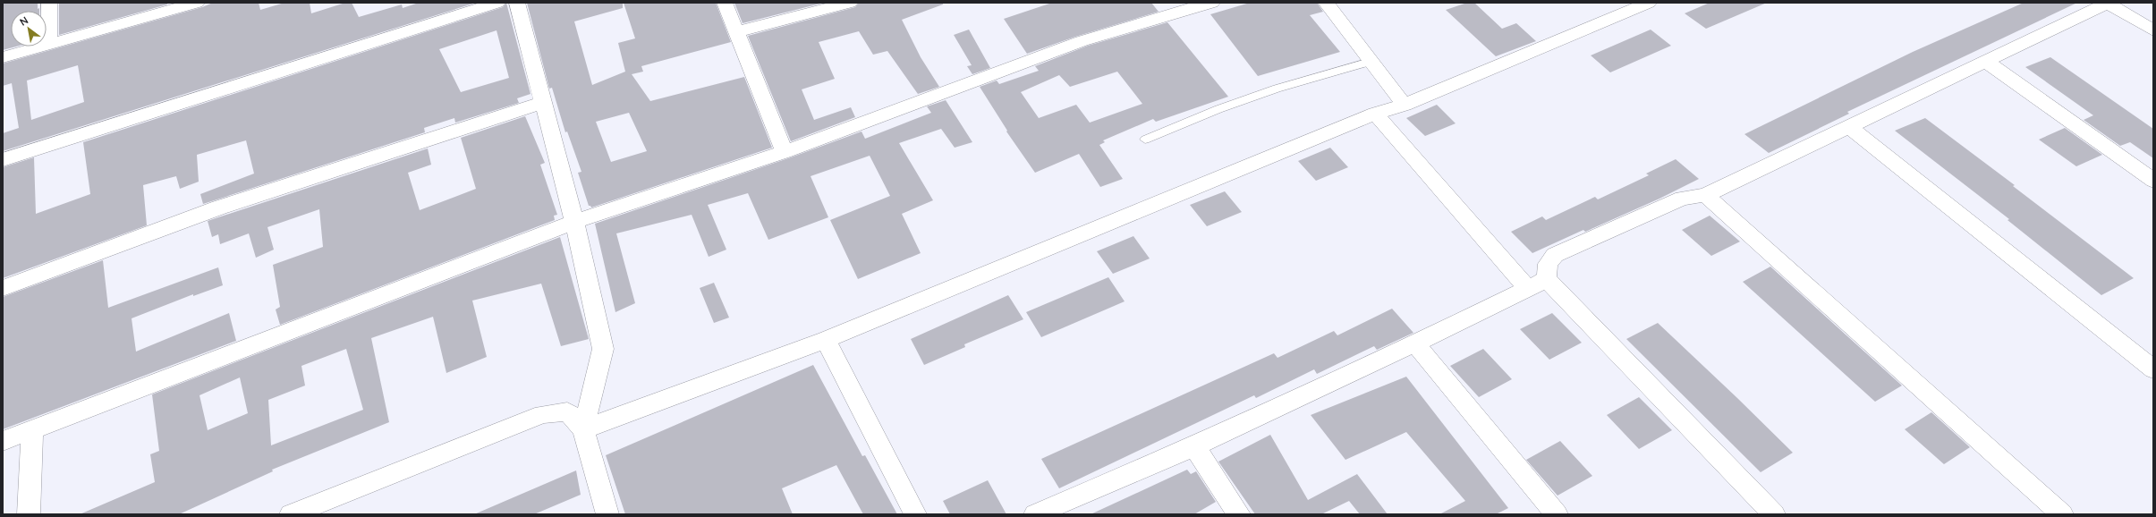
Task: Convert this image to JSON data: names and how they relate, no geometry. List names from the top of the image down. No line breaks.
{"north":"top left"}
